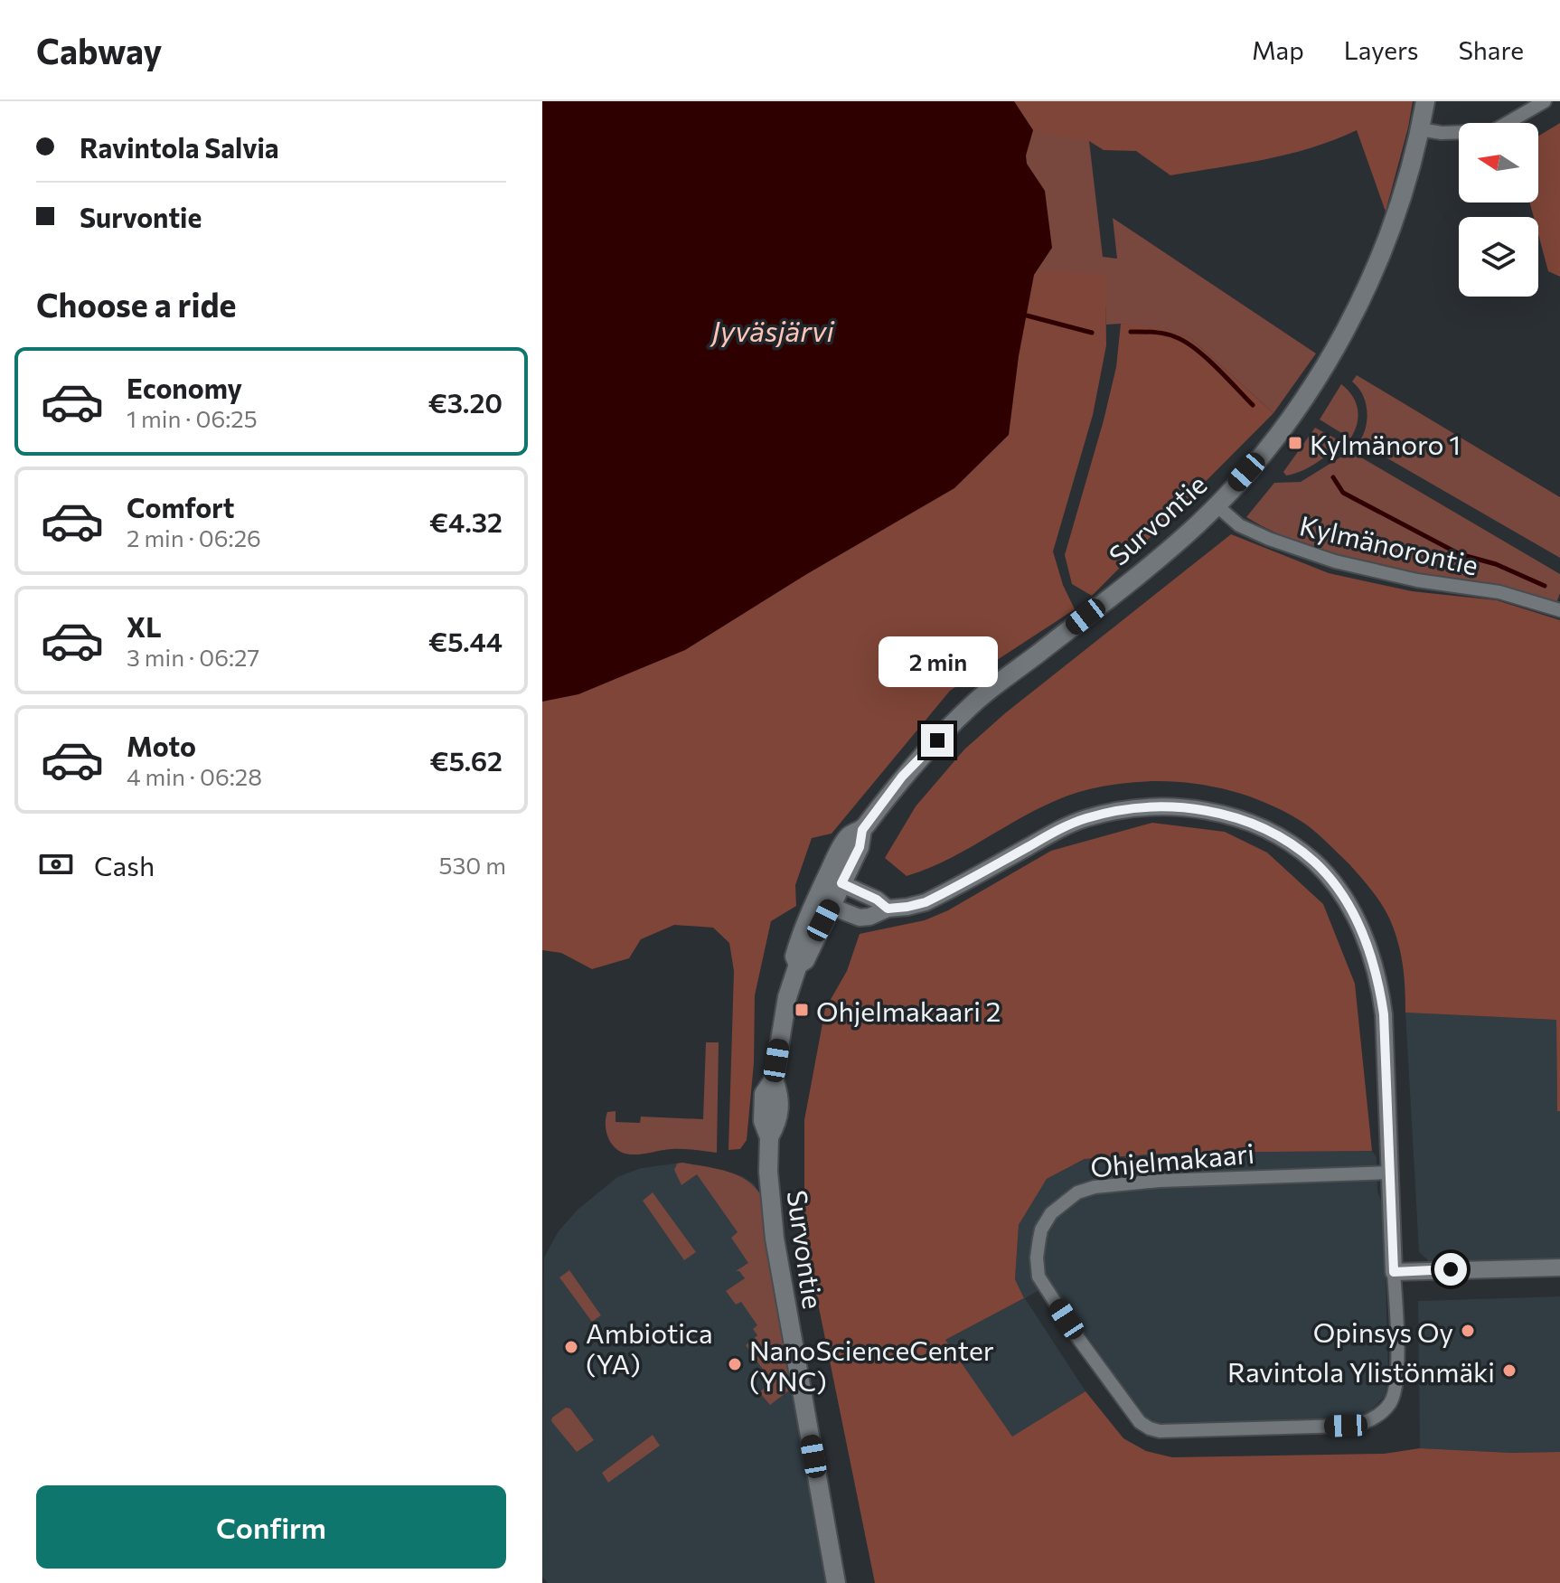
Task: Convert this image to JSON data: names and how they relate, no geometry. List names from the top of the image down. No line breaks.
{"streets":{"main road":["Survontie"],"street":["Kylmänorontie","Ohjelmakaari"]},"crossings":[["Survontie","Kylmänorontie"],["Survontie","Ohjelmakaari"]],"water":["Jyväsjärvi"],"places":{"transit":["Kylmänoro 1","Ohjelmakaari 2"],"other":["Opinsys Oy","Ambiotica (YA)","NanoScienceCenter (YNC)","Ravintola Ylistönmäki"]},"north":"left","page":{"header":"Cabway","nav":["Map","Layers","Share"],"banner":["Ravintola Salvia","Survontie"],"heading":"Choose a ride","list":[{"name":"Economy","note":"1 min · 06:25","value":"€3.20"},{"name":"Comfort","note":"2 min · 06:26","value":"€4.32"},{"name":"XL","note":"3 min · 06:27","value":"€5.44"},{"name":"Moto","note":"4 min · 06:28","value":"€5.62"}],"bubble":"2 min","pay":["Cash","530 m"],"buttons":"Confirm"}}
